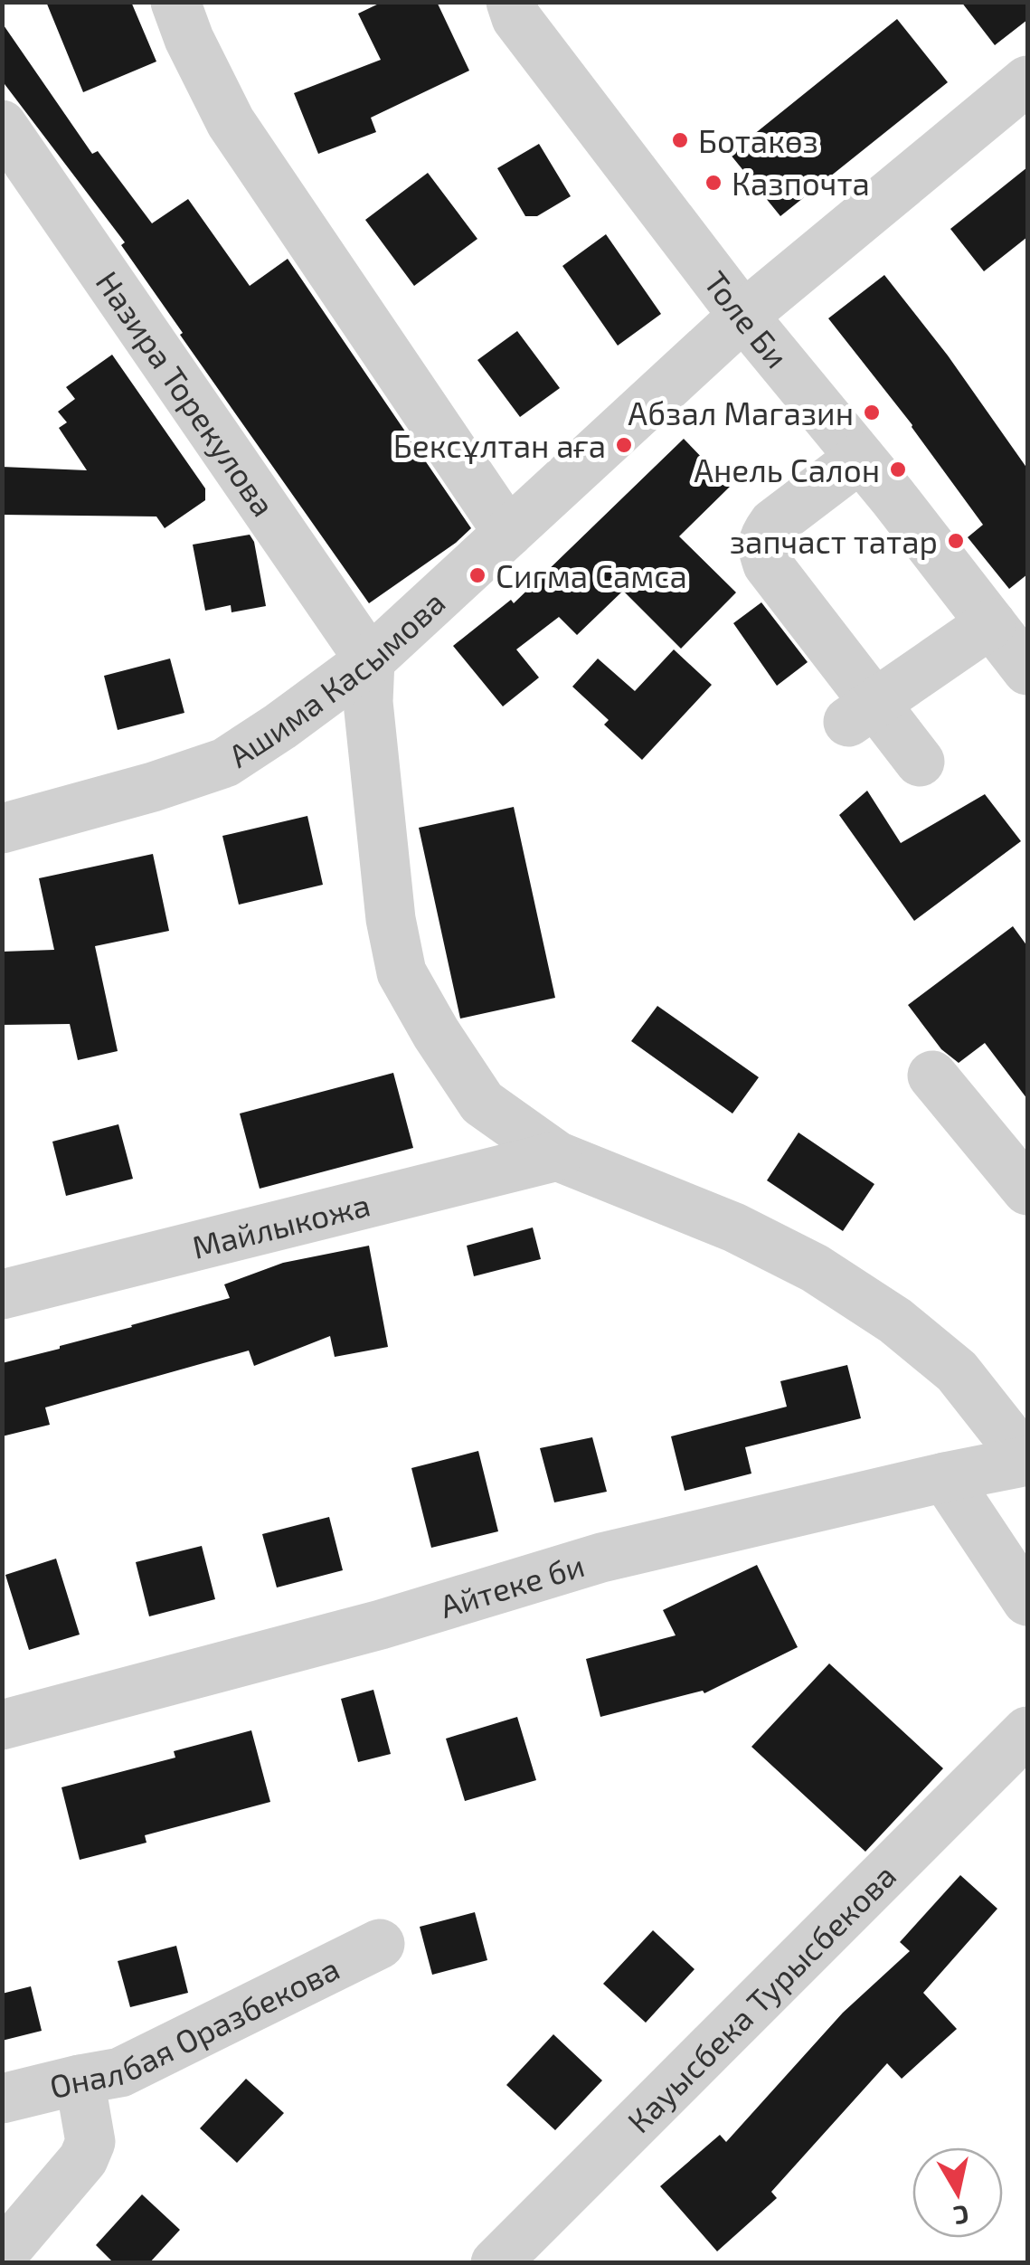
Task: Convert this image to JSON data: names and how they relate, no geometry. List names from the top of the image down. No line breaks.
{"streets":{"street":["Толе Би","Назира Торекулова","Ашима Касымова","Майлыкожа","Айтеке би","Кауысбека Турысбекова","Оналбая Оразбекова"]},"crossings":[["Толе Би","Ашима Касымова"],["Назира Торекулова","Ашима Касымова"]],"places":["Ботакөз","Казпочта","Абзал Магазин","Бексұлтан аға","Анель Салон","запчаст татар","Сигма Самса"],"north":"bottom"}
